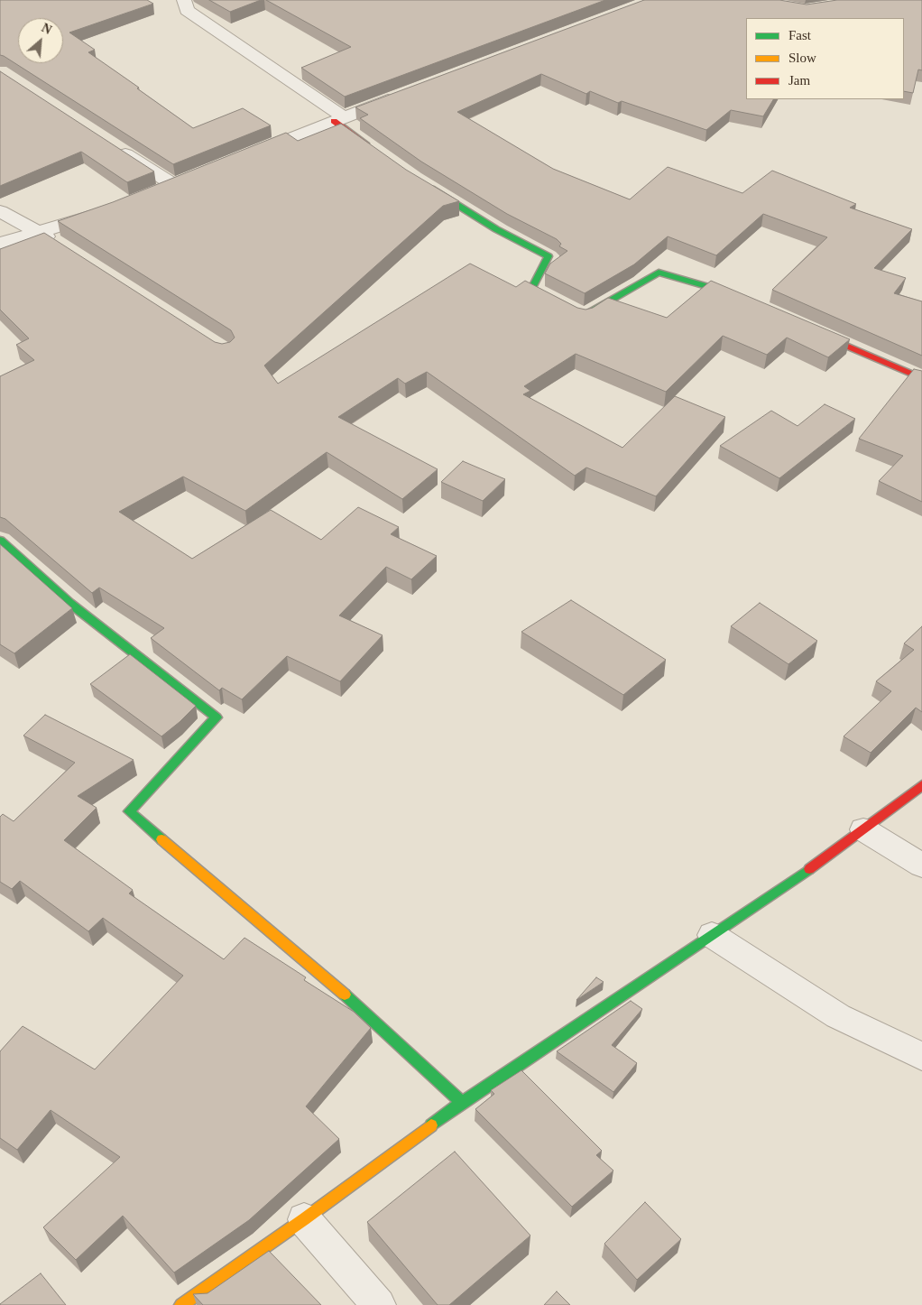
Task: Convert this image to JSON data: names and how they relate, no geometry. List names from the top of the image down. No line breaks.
{"legend":["Fast","Slow","Jam"],"north":"top right"}
